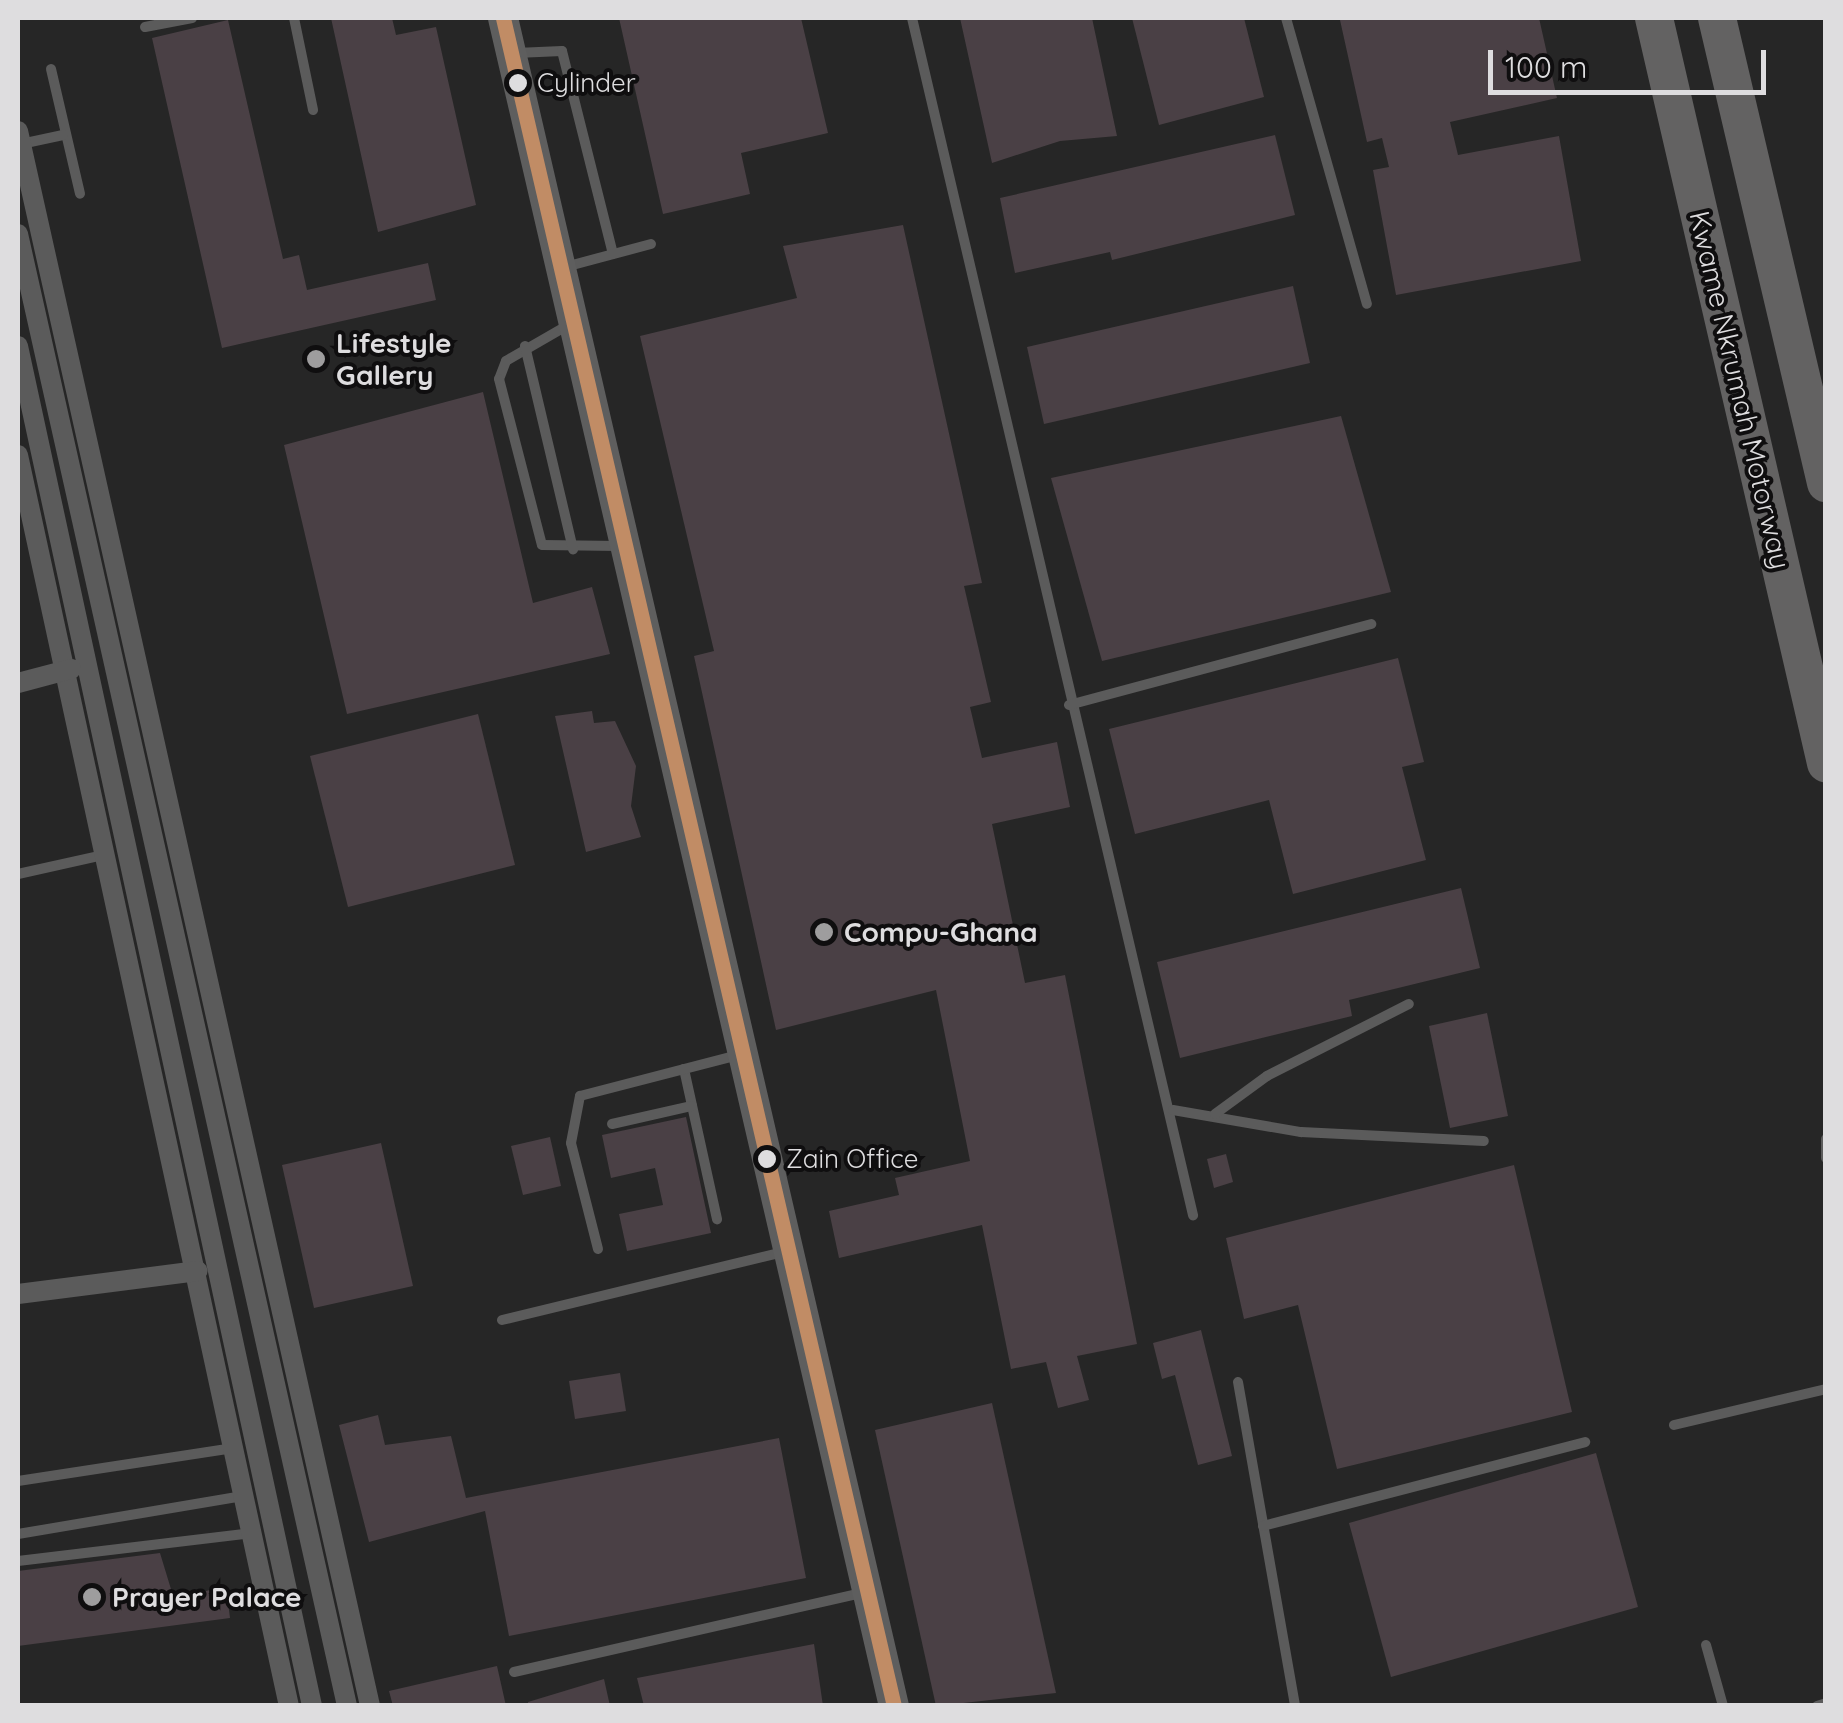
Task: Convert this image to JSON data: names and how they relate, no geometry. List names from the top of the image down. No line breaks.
{"streets":{"highway":["Kwame Nkrumah Motorway"]},"places":["Cylinder","Lifestyle Gallery","Compu-Ghana","Zain Office","Prayer Palace"],"scale_bar":"100 m"}
